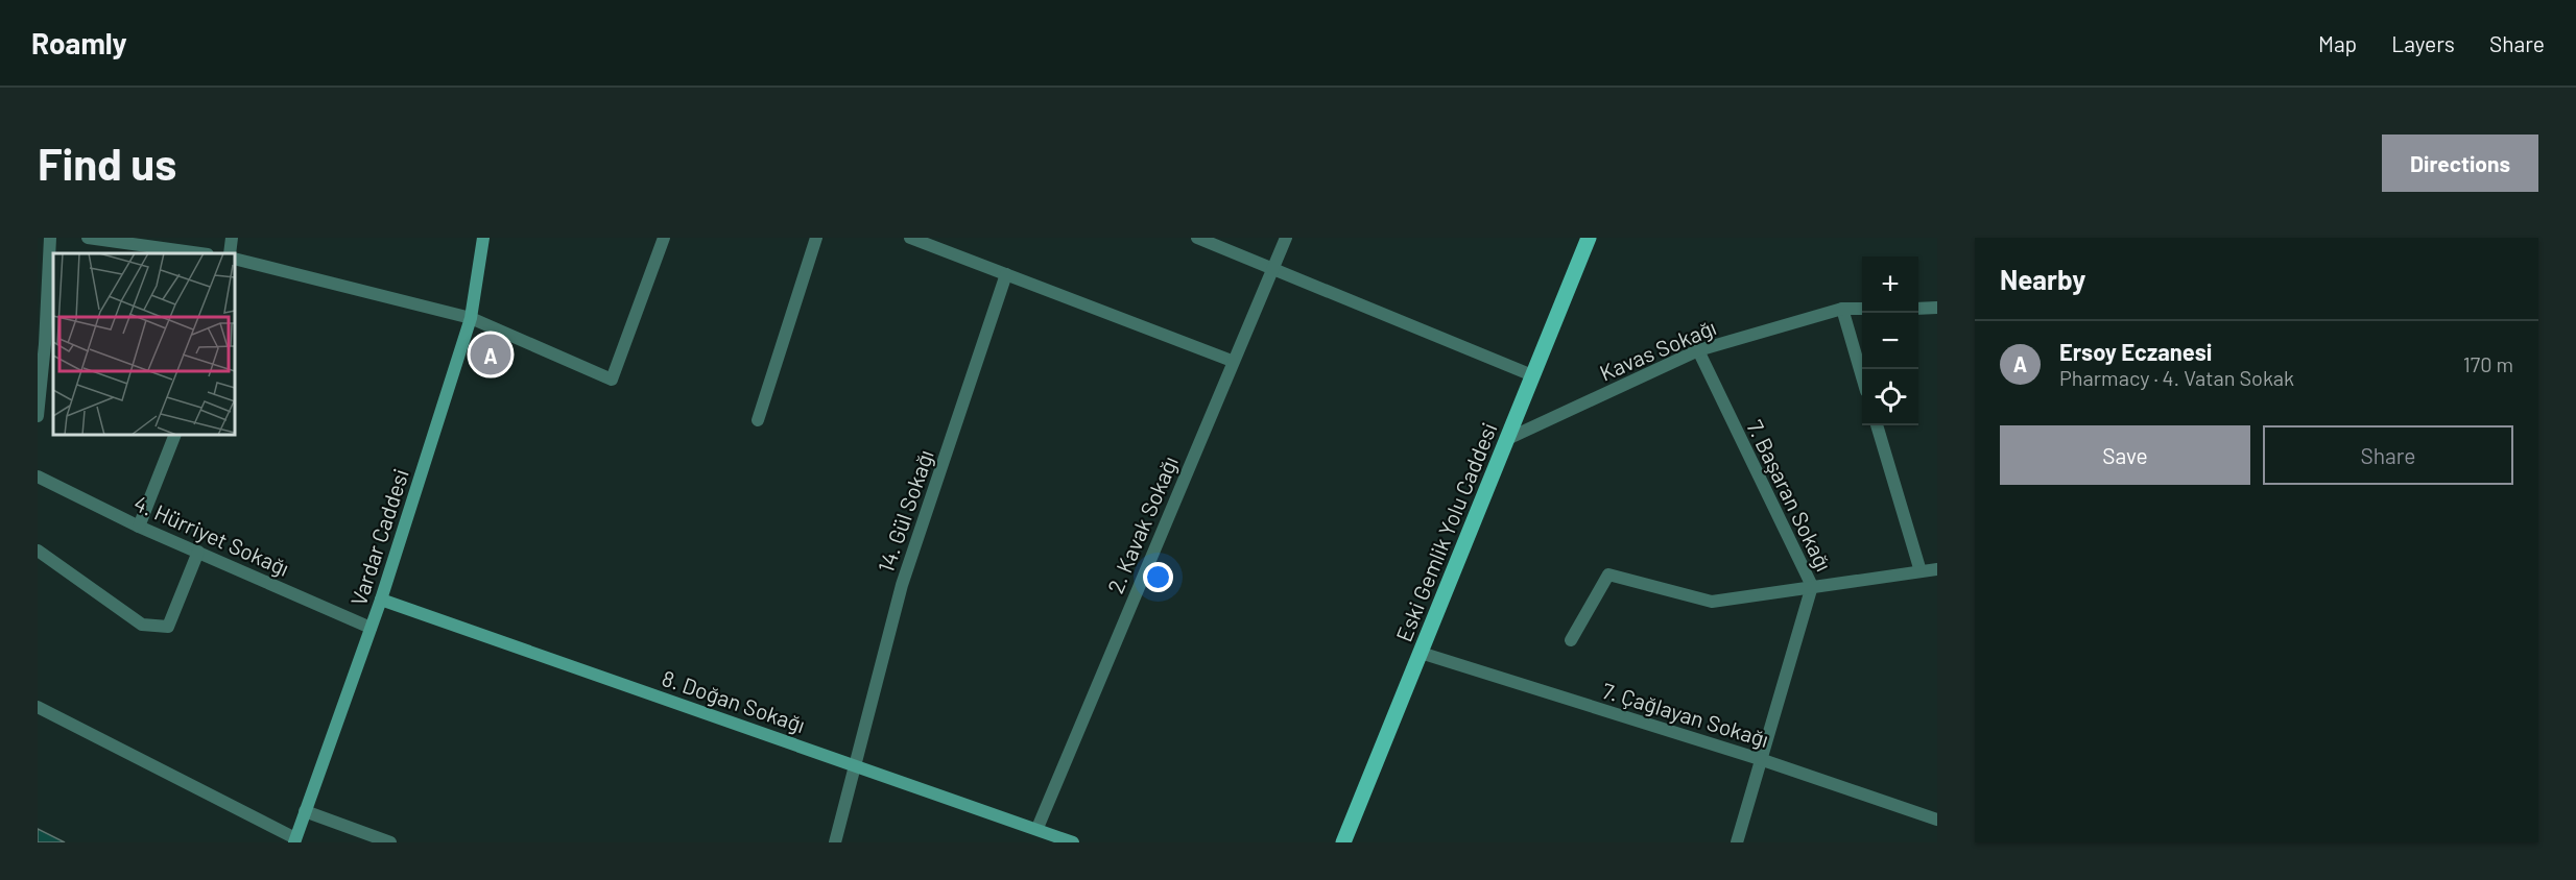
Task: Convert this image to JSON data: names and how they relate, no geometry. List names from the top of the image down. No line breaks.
{"streets":{"main road":["Eski Gemlik Yolu Caddesi"],"street":["Kavas Sokağı","7. Başaran Sokağı","14. Gül Sokağı","2. Kavak Sokağı","4. Hürriyet Sokağı","Vardar Caddesi","8. Doğan Sokağı","7. Çağlayan Sokağı"]},"crossings":[["Kavas Sokağı","7. Başaran Sokağı"],["Kavas Sokağı","Eski Gemlik Yolu Caddesi"],["7. Başaran Sokağı","7. Çağlayan Sokağı"],["14. Gül Sokağı","8. Doğan Sokağı"],["2. Kavak Sokağı","8. Doğan Sokağı"],["Eski Gemlik Yolu Caddesi","7. Çağlayan Sokağı"],["4. Hürriyet Sokağı","Vardar Caddesi"],["Vardar Caddesi","8. Doğan Sokağı"]],"page":{"header":"Roamly","nav":["Map","Layers","Share"],"buttons":["Directions",["Save","Share"]],"title":"Find us","heading":"Nearby","map_buttons":["+","−"],"list":[{"mark":"A","name":"Ersoy Eczanesi","note":"Pharmacy · 4. Vatan Sokak","value":"170 m"}],"pins":"A"}}
